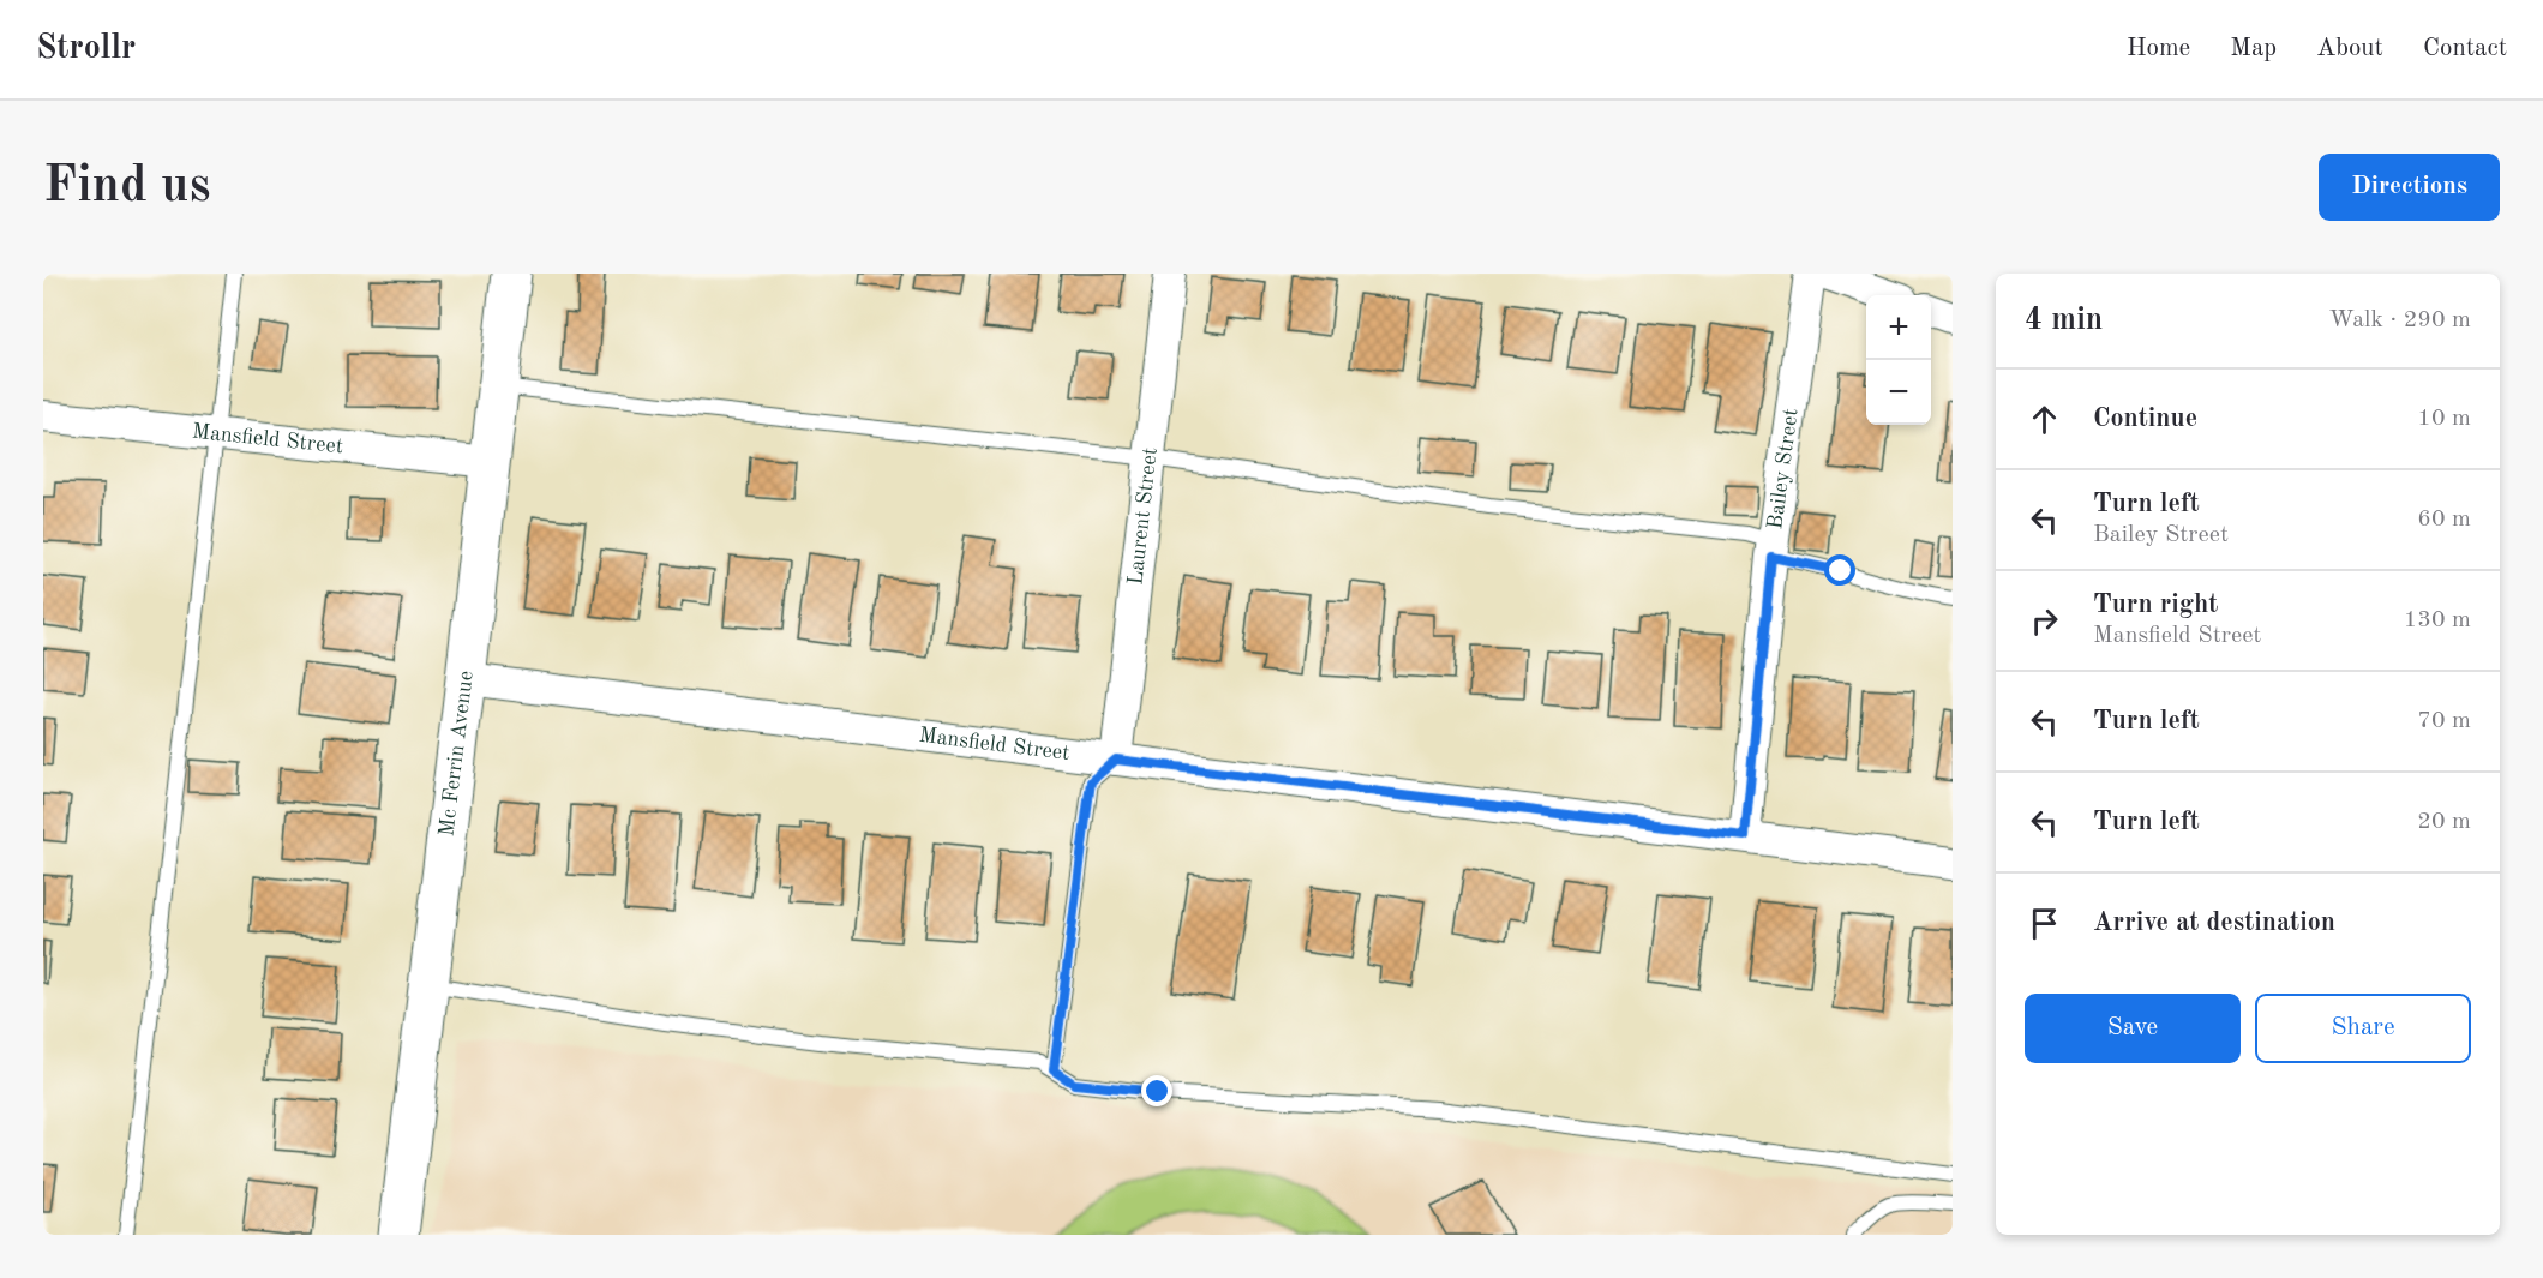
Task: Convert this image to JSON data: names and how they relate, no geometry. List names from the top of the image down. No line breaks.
{"streets":{"street":["Mansfield Street","Bailey Street","Laurent Street","Mc Ferrin Avenue"]},"crossings":[["Mansfield Street","Bailey Street"],["Mansfield Street","Laurent Street"],["Mansfield Street","Mc Ferrin Avenue"]],"page":{"header":"Strollr","nav":["Home","Map","About","Contact"],"buttons":["Directions",["Save","Share"]],"title":"Find us","heading":["4 min","Walk · 290 m"],"map_buttons":["+","−"],"list":[["Continue","10 m"],["Turn left","Bailey Street","60 m"],["Turn right","Mansfield Street","130 m"],["Turn left","70 m"],["Turn left","20 m"],"Arrive at destination"]}}
